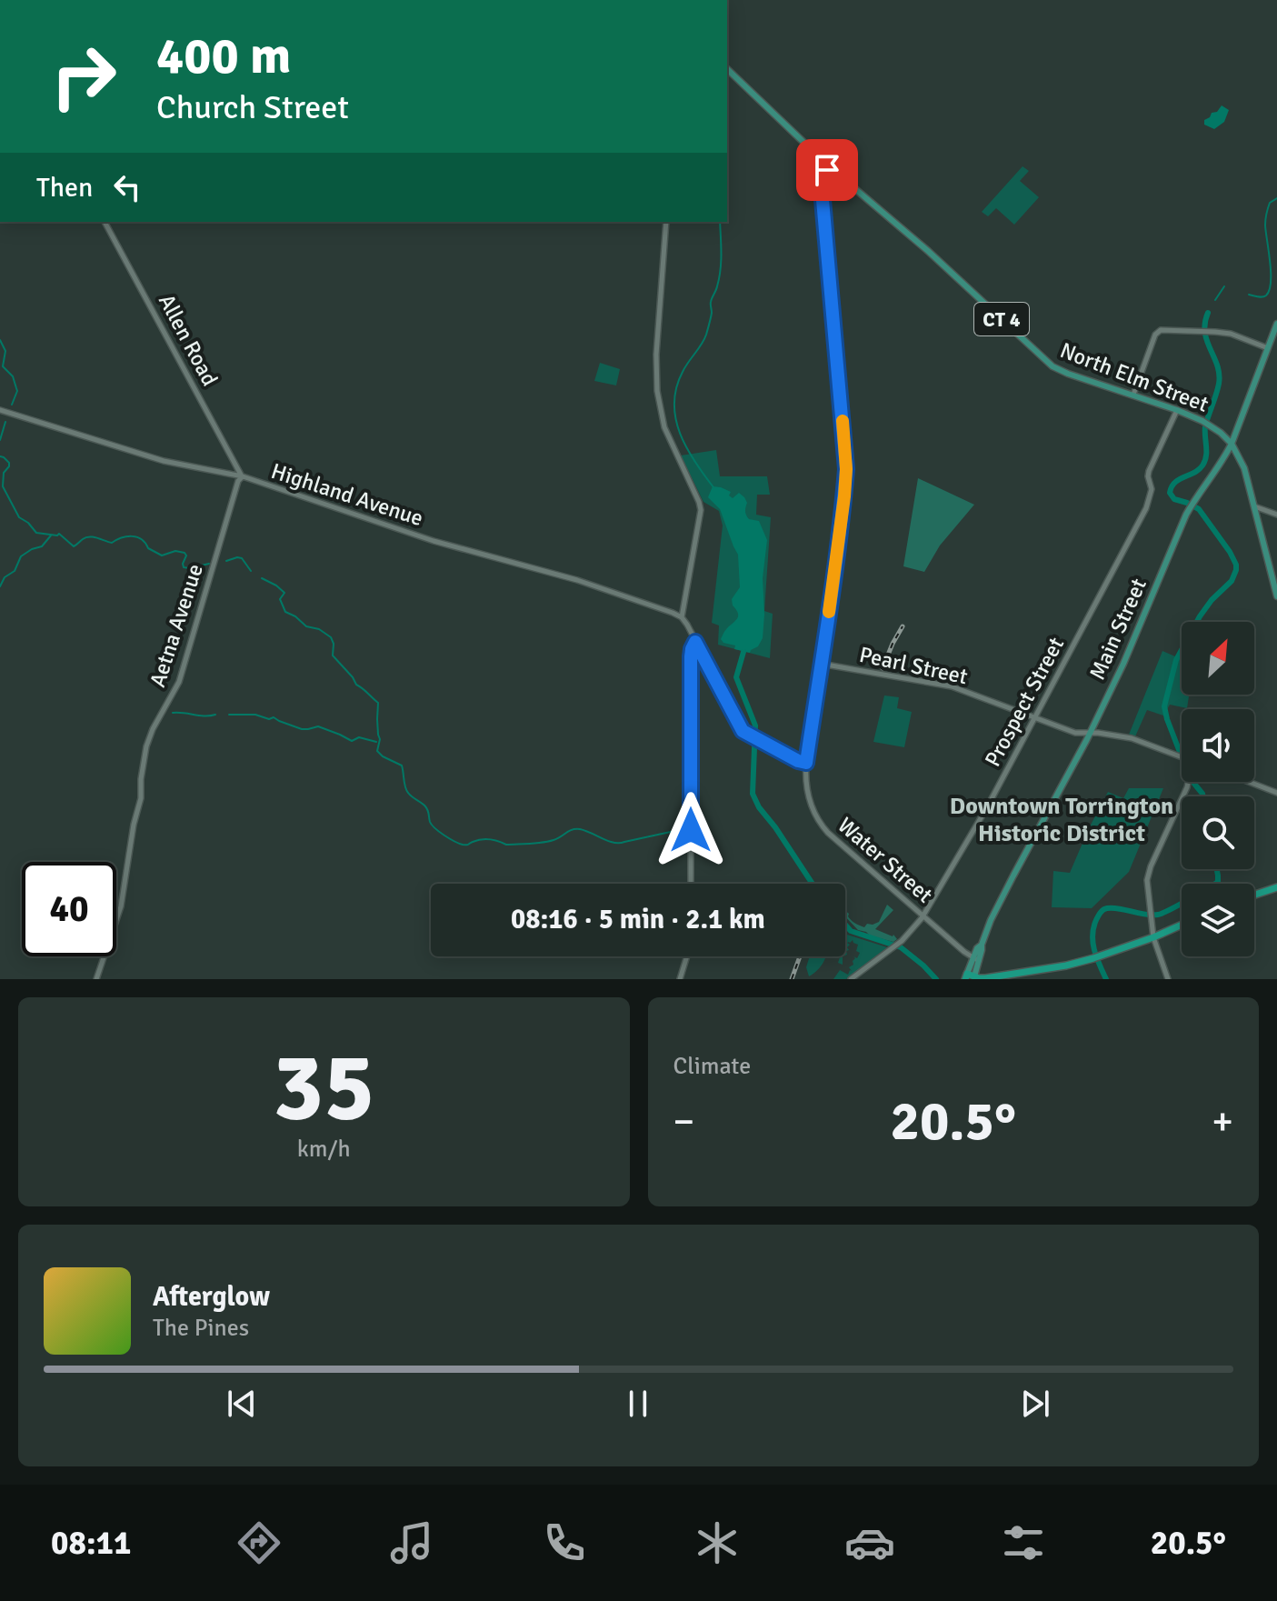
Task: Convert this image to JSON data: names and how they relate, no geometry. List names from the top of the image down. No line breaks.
{"streets":{"main road":["CT 4","North Elm Street","Main Street"],"street":["Allen Road","Highland Avenue","Aetna Avenue","Pearl Street","Prospect Street","Water Street"]},"crossings":[["CT 4","North Elm Street"],["CT 4","Main Street"],["CT 4","Water Street"],["Allen Road","Highland Avenue"],["Allen Road","Aetna Avenue"],["North Elm Street","Main Street"],["North Elm Street","Prospect Street"],["North Elm Street","Water Street"],["Highland Avenue","Aetna Avenue"],["Main Street","Pearl Street"],["Main Street","Water Street"],["Pearl Street","Prospect Street"],["Pearl Street","Water Street"],["Prospect Street","Water Street"]],"districts":["Downtown Torrington Historic District"],"north":"top right","page":{"turn":["400 m","Church Street"],"then":"Then","limit":"40","trip":"08:16 · 5 min · 2.1 km","tile":[["35","km/h"],"Climate"],"heat":["−","20.5°","+"],"song":["Afterglow","The Pines"],"tabs":["08:11","20.5°"]}}
